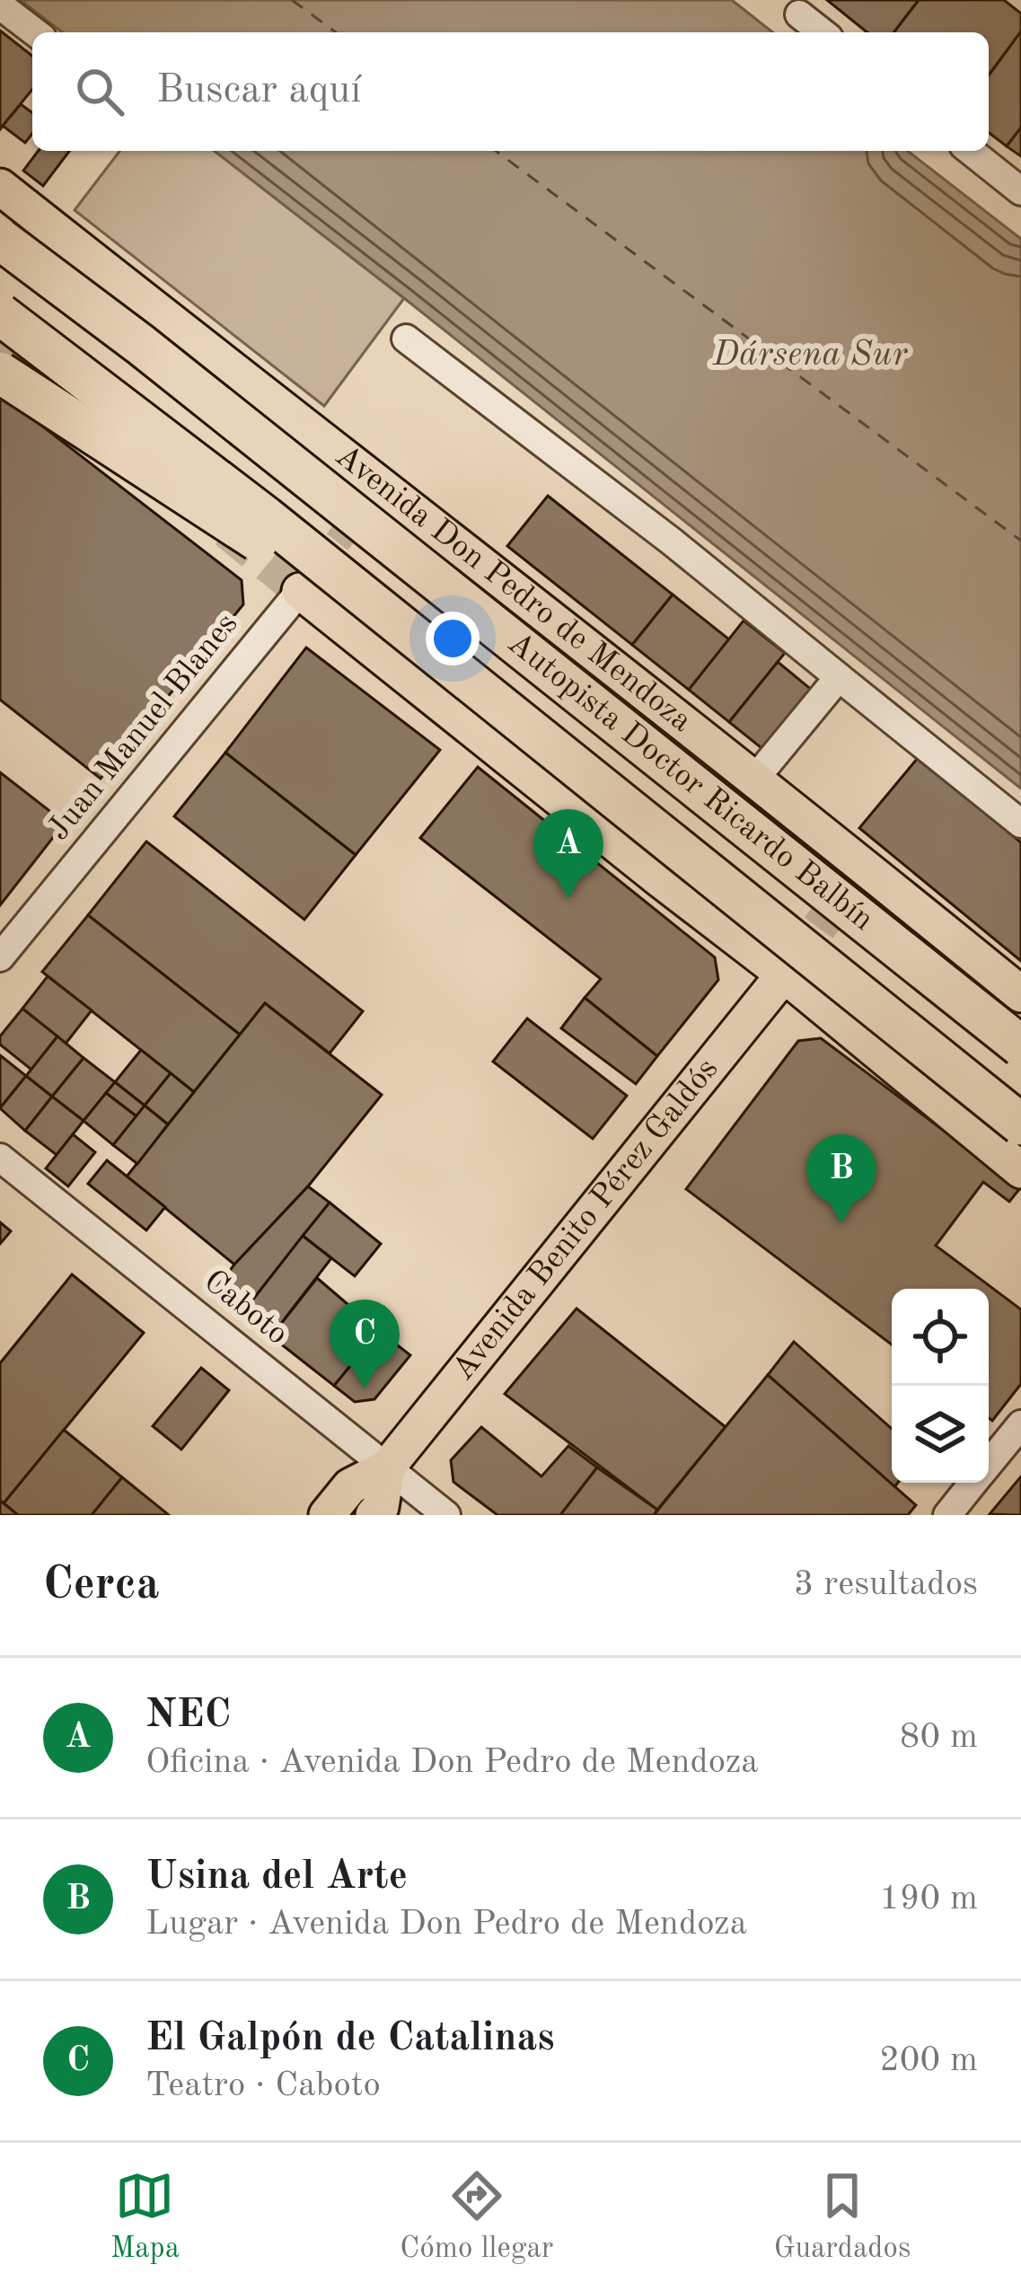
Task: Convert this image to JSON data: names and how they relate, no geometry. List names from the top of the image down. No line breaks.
{"streets":{"highway":["Autopista Doctor Ricardo Balbín"],"main road":["Avenida Don Pedro de Mendoza","Avenida Benito Pérez Galdós"],"street":["Juan Manuel Blanes","Caboto"]},"crossings":[["Avenida Benito Pérez Galdós","Caboto"]],"water":["Dársena Sur"],"page":{"search":"Buscar aquí","pins":["A","B","C"],"heading":["Cerca","3 resultados"],"list":[{"mark":"A","name":"NEC","note":"Oficina · Avenida Don Pedro de Mendoza","value":"80 m"},{"mark":"B","name":"Usina del Arte","note":"Lugar · Avenida Don Pedro de Mendoza","value":"190 m"},{"mark":"C","name":"El Galpón de Catalinas","note":"Teatro · Caboto","value":"200 m"}],"nav":["Mapa","Cómo llegar","Guardados"]}}
